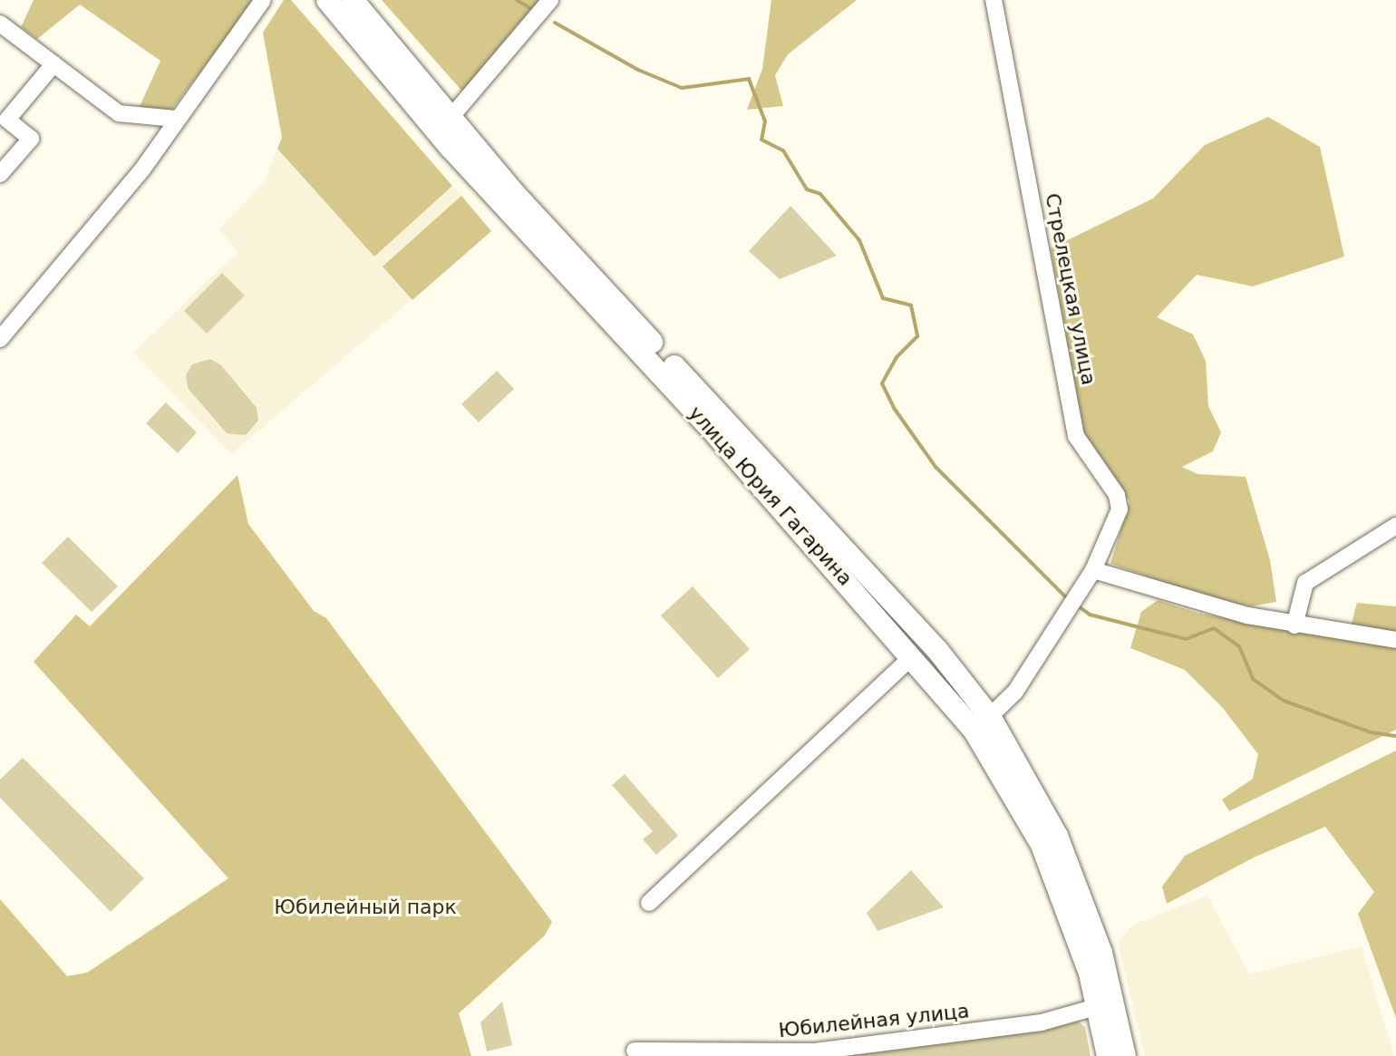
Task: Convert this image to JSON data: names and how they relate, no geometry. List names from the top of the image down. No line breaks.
{"streets":{"main road":["улица Юрия Гагарина"],"street":["Стрелецкая улица","Юбилейная улица"]},"crossings":[["Стрелецкая улица","улица Юрия Гагарина"],["улица Юрия Гагарина","Юбилейная улица"]],"parks":["Юбилейный парк"]}
